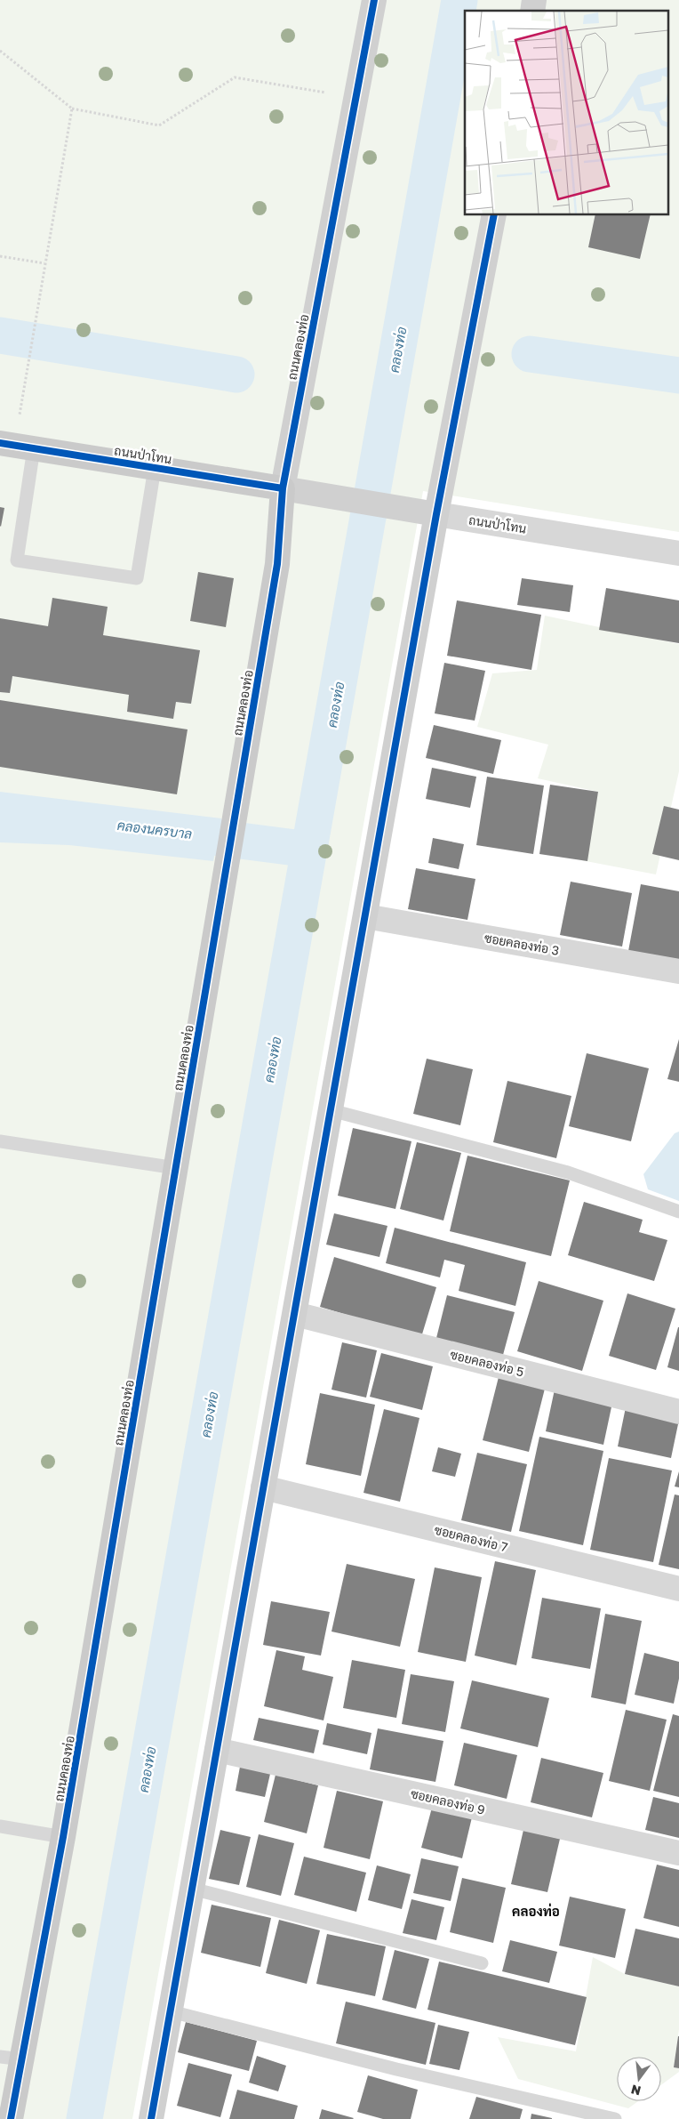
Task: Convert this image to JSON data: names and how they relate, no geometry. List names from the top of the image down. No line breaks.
{"streets":{"main road":["ถนนคลองท่อ","ถนนป่าโทน"],"street":["ซอยคลองท่อ 3","ซอยคลองท่อ 5","ซอยคลองท่อ 7","ซอยคลองท่อ 9"]},"crossings":[["ถนนคลองท่อ","ถนนป่าโทน"]],"districts":["คลองท่อ"],"water":["คลองท่อ","คลองนครบาล"],"north":"bottom"}
